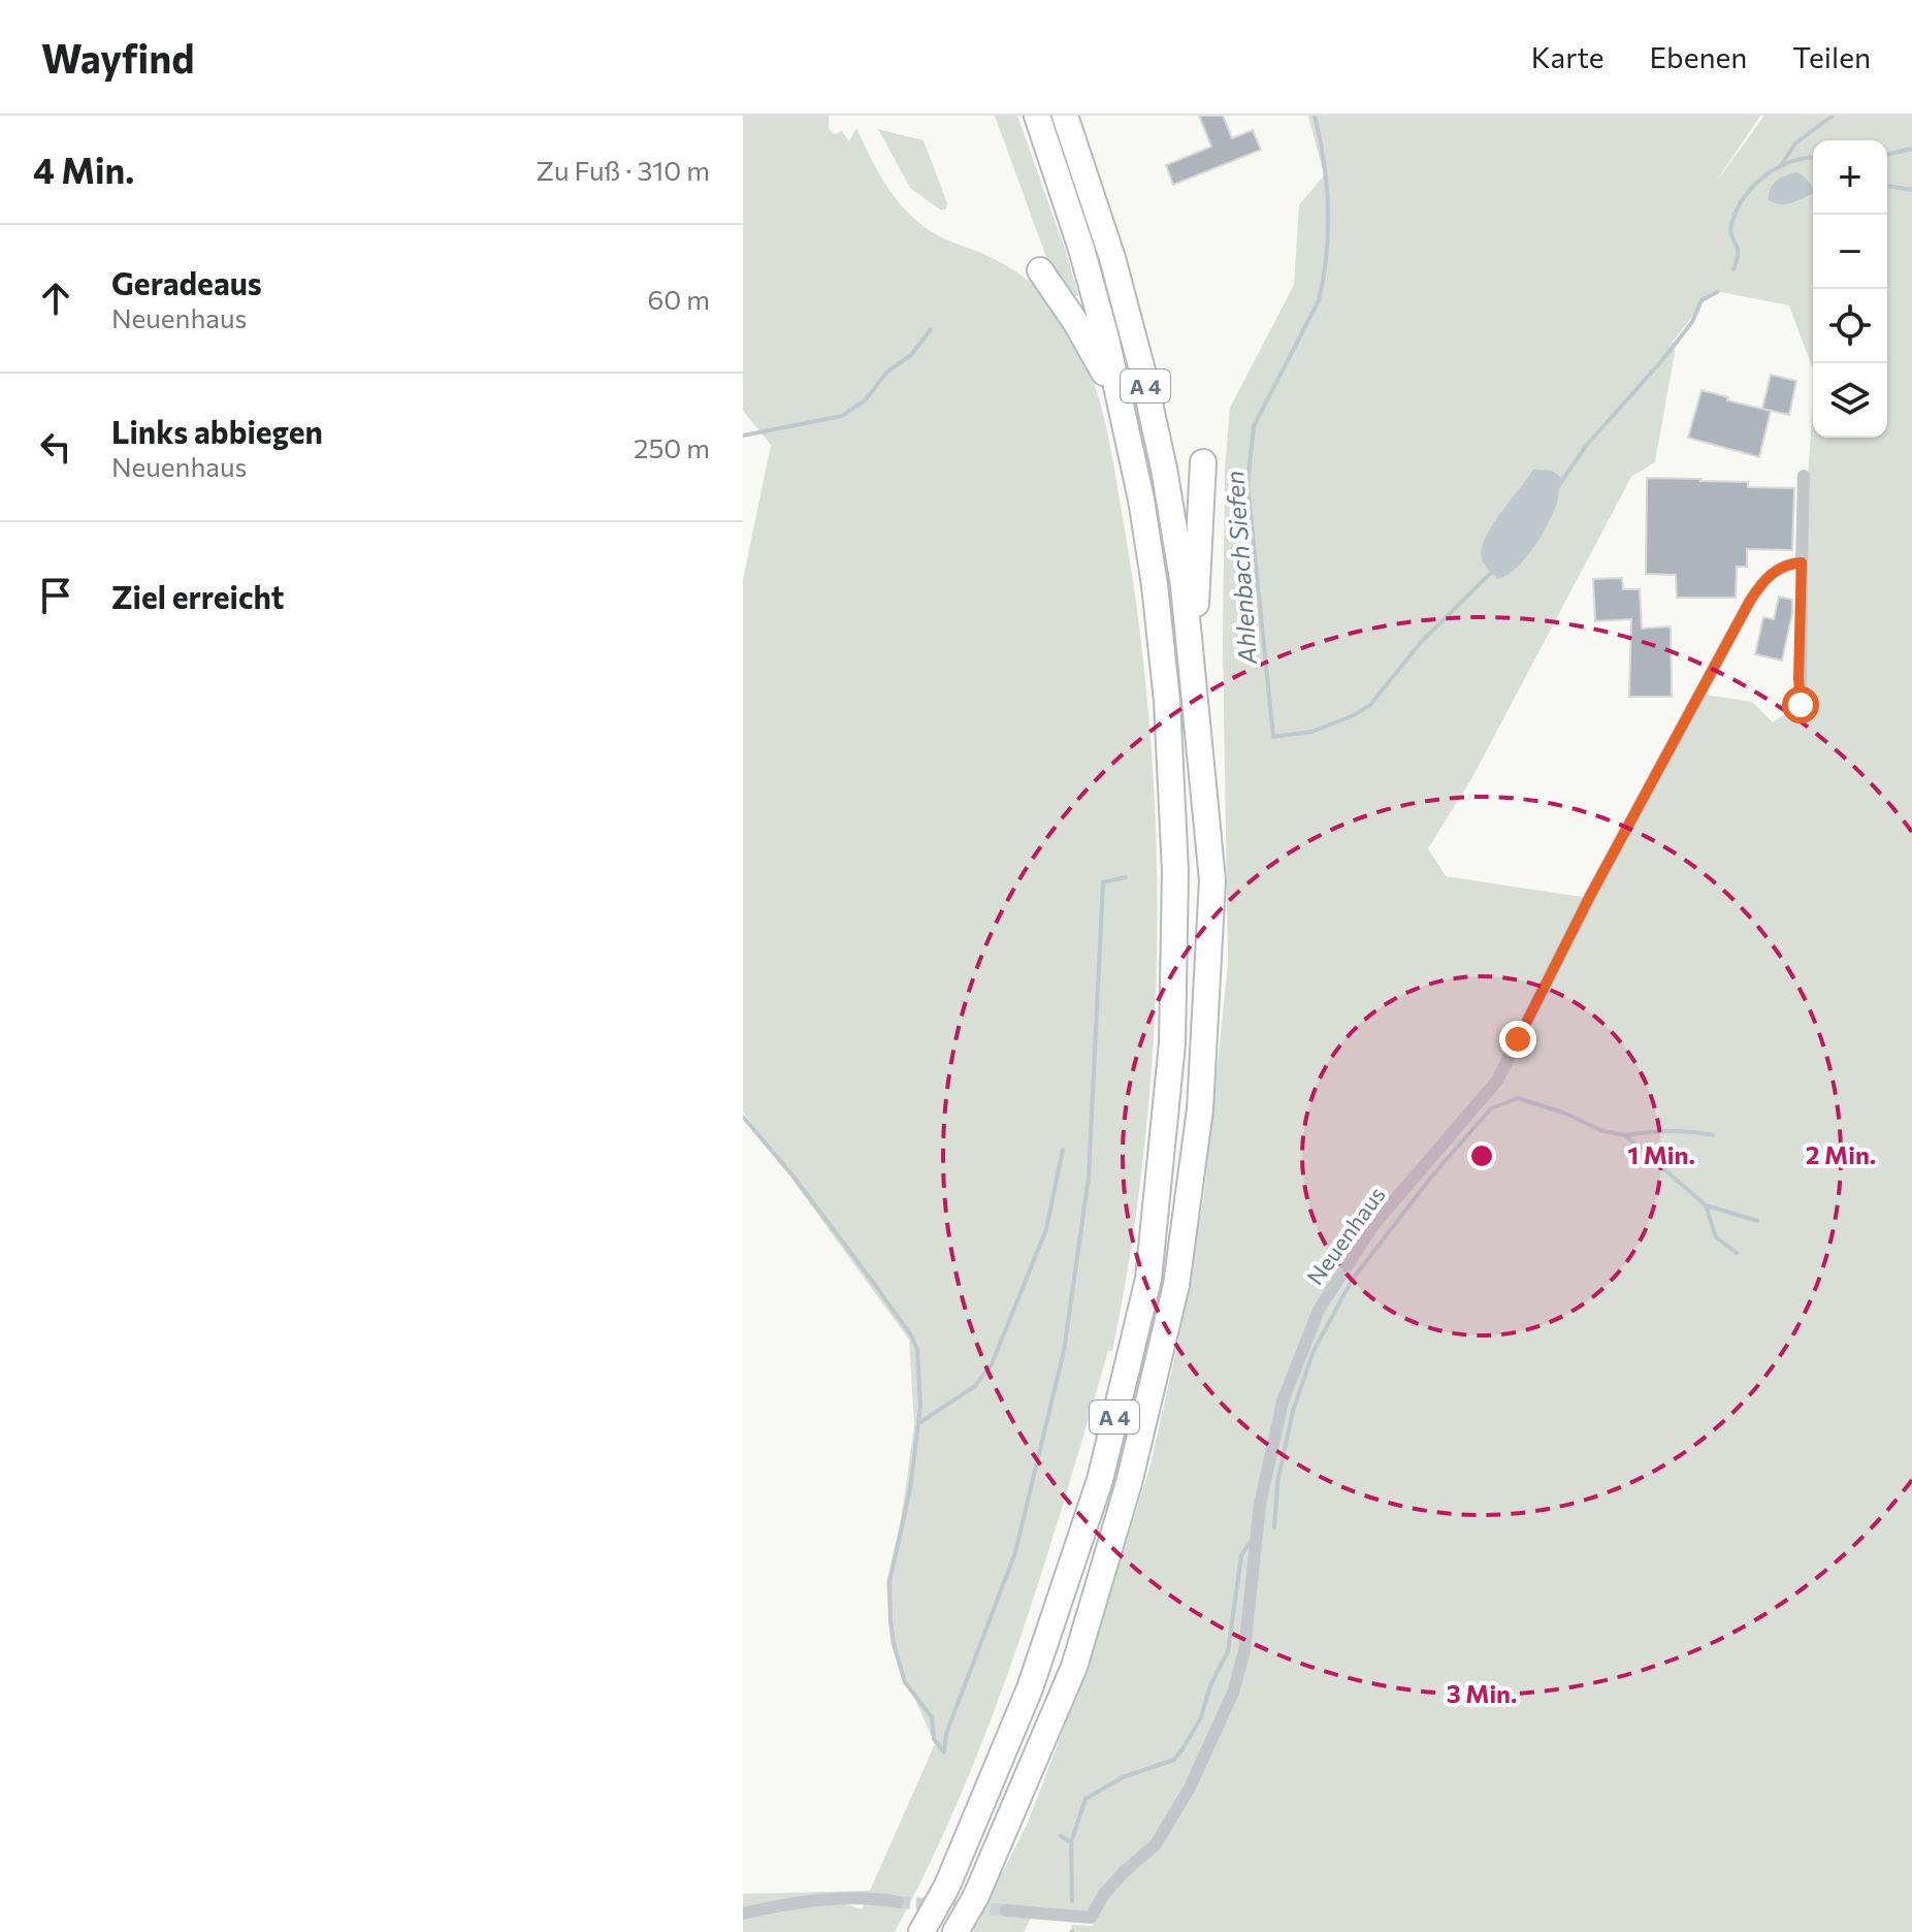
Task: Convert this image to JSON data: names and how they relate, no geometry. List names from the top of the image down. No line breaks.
{"streets":{"highway":["A 4"],"street":["Neuenhaus"]},"water":["Ahlenbach Siefen"],"page":{"header":"Wayfind","nav":["Karte","Ebenen","Teilen"],"heading":["4 Min.","Zu Fuß · 310 m"],"map_buttons":["+","−"],"list":[["Geradeaus","Neuenhaus","60 m"],["Links abbiegen","Neuenhaus","250 m"],"Ziel erreicht"]},"rings":["1 Min.","2 Min.","3 Min."]}
